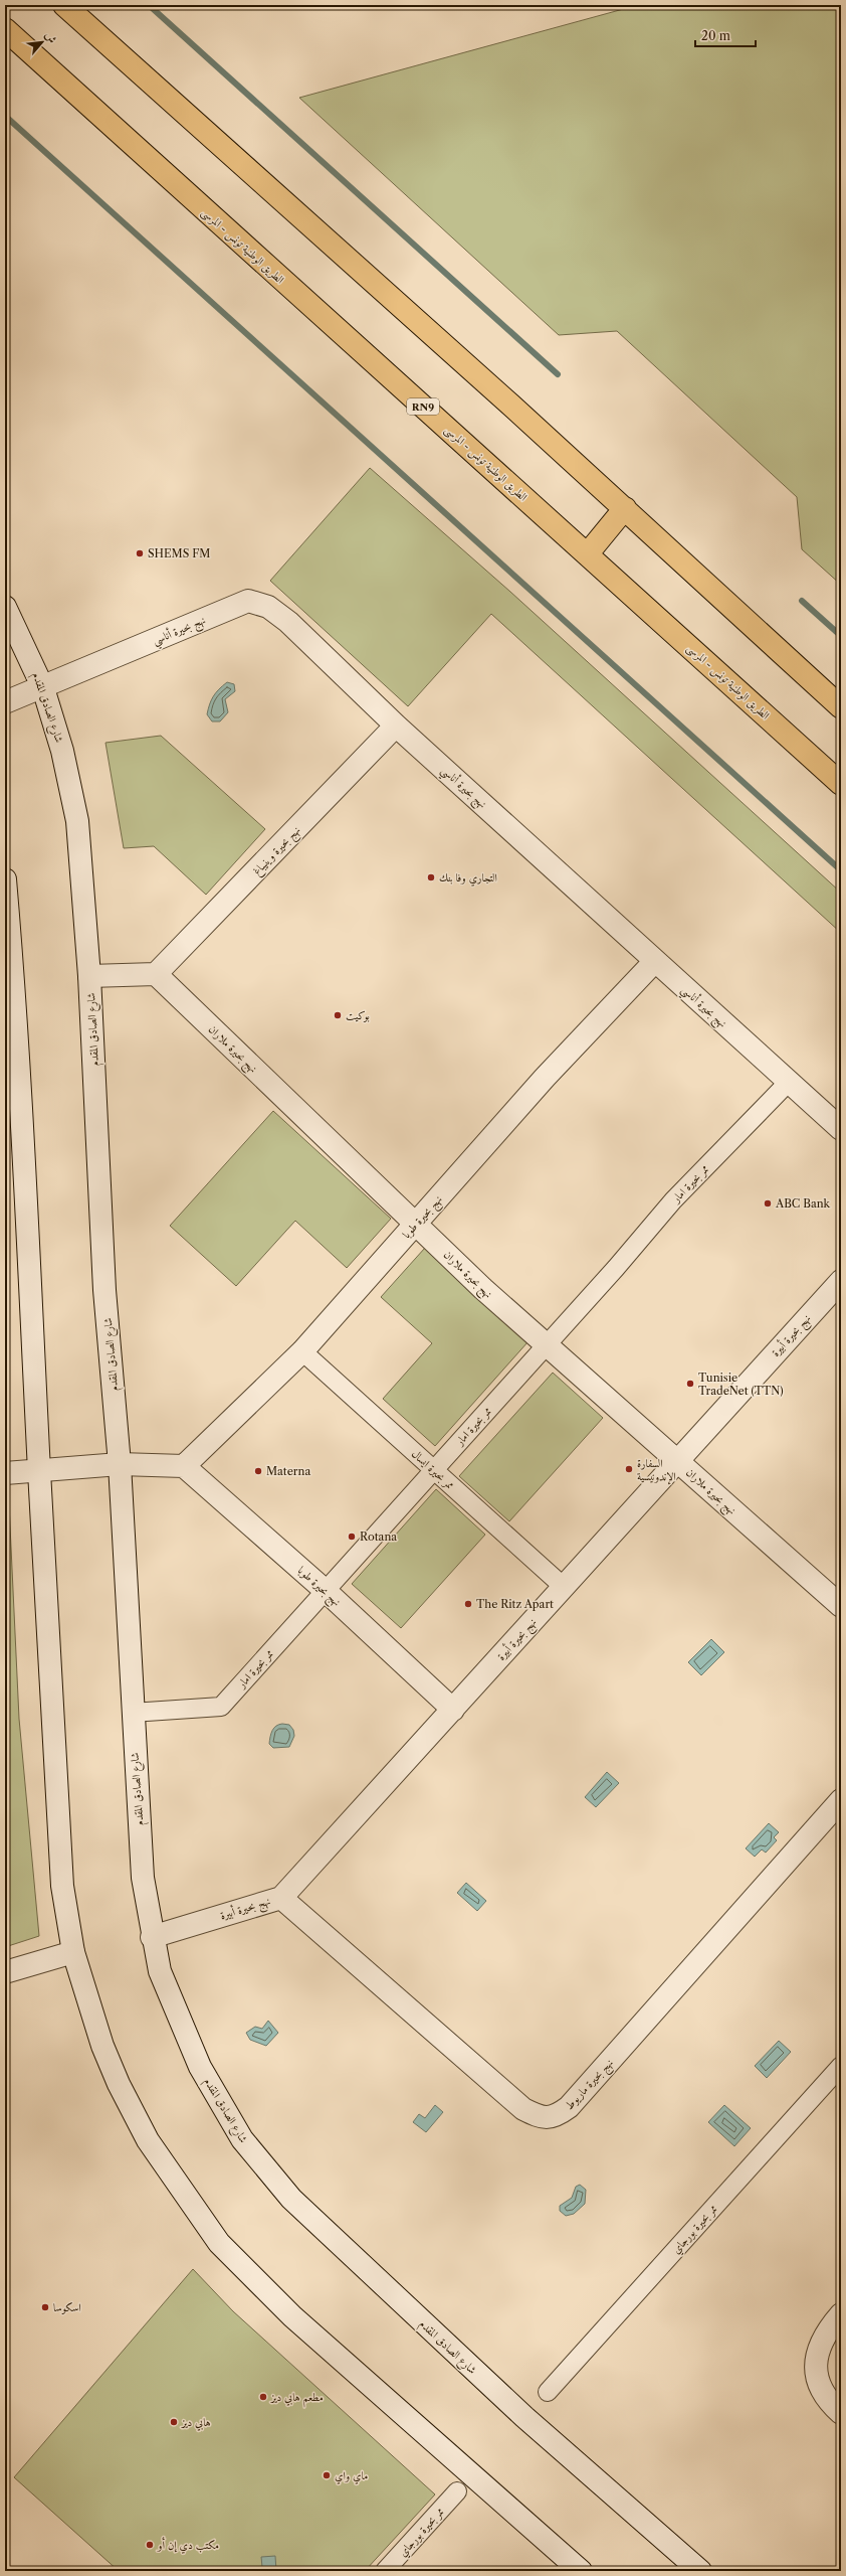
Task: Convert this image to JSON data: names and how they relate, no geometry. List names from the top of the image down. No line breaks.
{"streets":{"highway":["الطريق الوطنية تونس - المرسى","RN9"],"street":["نهج بحيرة أناسي","شارع الصادق المقدم","نهج بحيرة وينيباغ","نهج بحيرة ملاران","ممر بحيرة امار","نهج بحيرة طوبا","نهج بحيرة أبيرة","ممر بحيرة ايسال","نهج بحيرة ماريوط","ممر بحيرة بورجاي"]},"crossings":[["نهج بحيرة أناسي","شارع الصادق المقدم"],["نهج بحيرة أناسي","نهج بحيرة وينيباغ"],["نهج بحيرة أناسي","ممر بحيرة امار"],["نهج بحيرة أناسي","نهج بحيرة طوبا"],["شارع الصادق المقدم","ممر بحيرة امار"],["شارع الصادق المقدم","نهج بحيرة أبيرة"],["نهج بحيرة وينيباغ","نهج بحيرة ملاران"],["نهج بحيرة ملاران","ممر بحيرة امار"],["نهج بحيرة ملاران","نهج بحيرة طوبا"],["نهج بحيرة ملاران","نهج بحيرة أبيرة"],["ممر بحيرة امار","نهج بحيرة طوبا"],["ممر بحيرة امار","ممر بحيرة ايسال"],["نهج بحيرة طوبا","نهج بحيرة أبيرة"],["نهج بحيرة طوبا","ممر بحيرة ايسال"],["نهج بحيرة أبيرة","ممر بحيرة ايسال"],["نهج بحيرة أبيرة","نهج بحيرة ماريوط"]],"places":["SHEMS FM","التجاري وفا بنك","بوكيت","ABC Bank","Tunisie TradeNet (TTN)","السفارة الإندونيسية","Materna","Rotana","The Ritz Apart","اسكوسا","مطعم هابي ديز","هابي ديز","ماي واي","مكتب دي إن أو"],"scale_bar":"20 m","north":"top right"}
